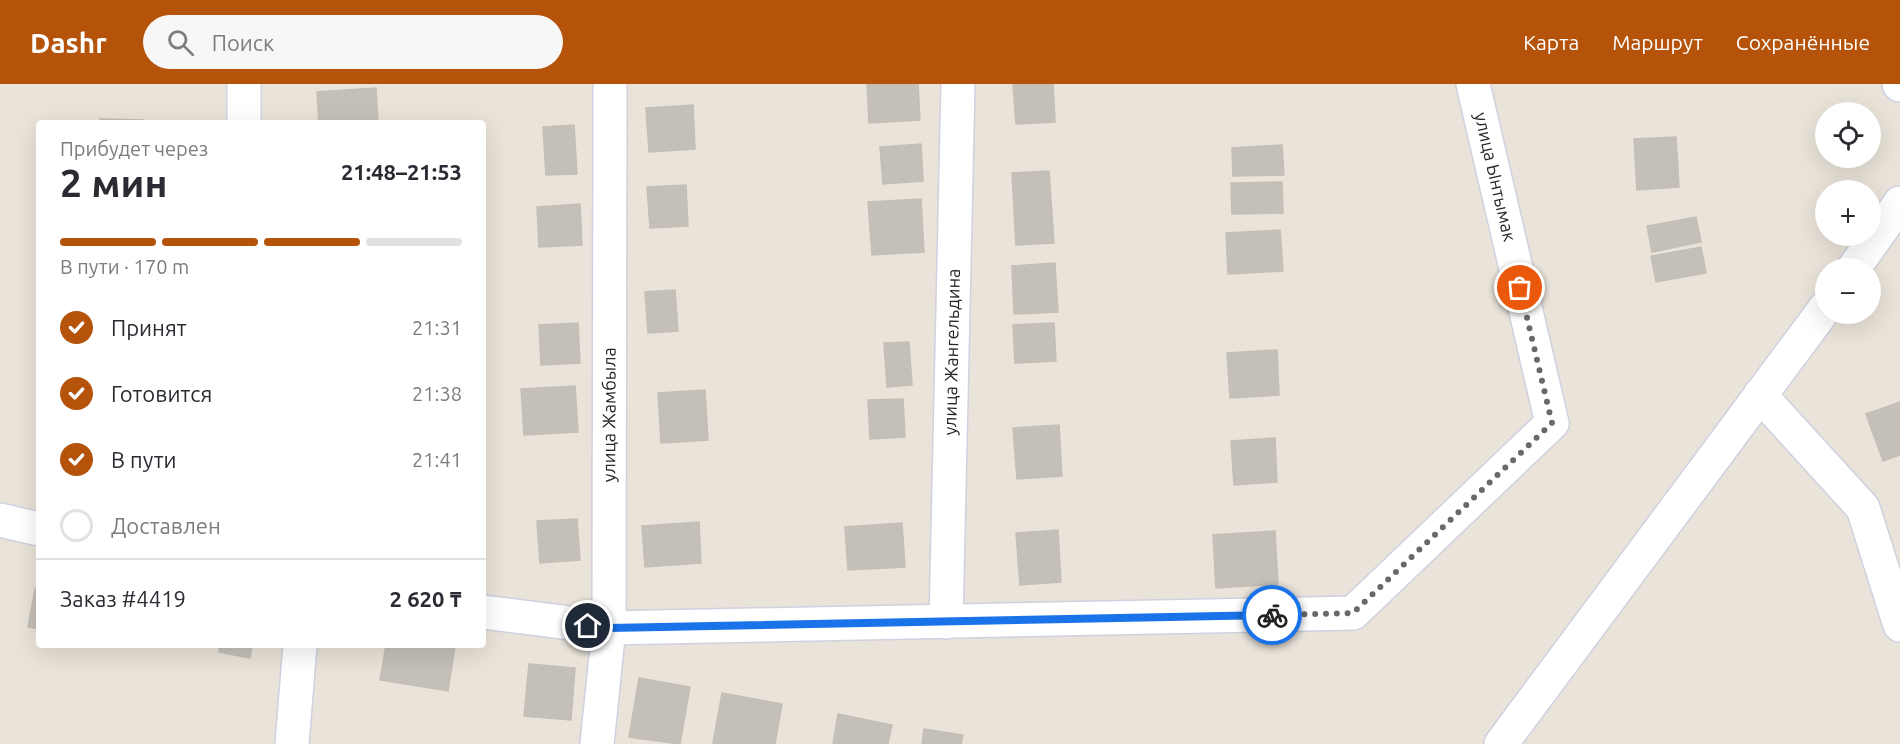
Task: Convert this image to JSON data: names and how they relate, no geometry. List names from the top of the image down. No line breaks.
{"streets":{"street":["улица Ынтымак","улица Жангельдина","улица Жамбыла"]},"crossings":[["улица Ынтымак","улица Жангельдина"]],"page":{"header":"Dashr","search":"Поиск","nav":["Карта","Маршрут","Сохранённые"],"map_buttons":["+","−"],"heading":["2 мин","Прибудет через","21:48–21:53"],"panel":["Заказ #4419","2 620 ₸"],"bar":"В пути · 170 m","list":[["Принят","21:31"],["Готовится","21:38"],["В пути","21:41"],"Доставлен"]}}
